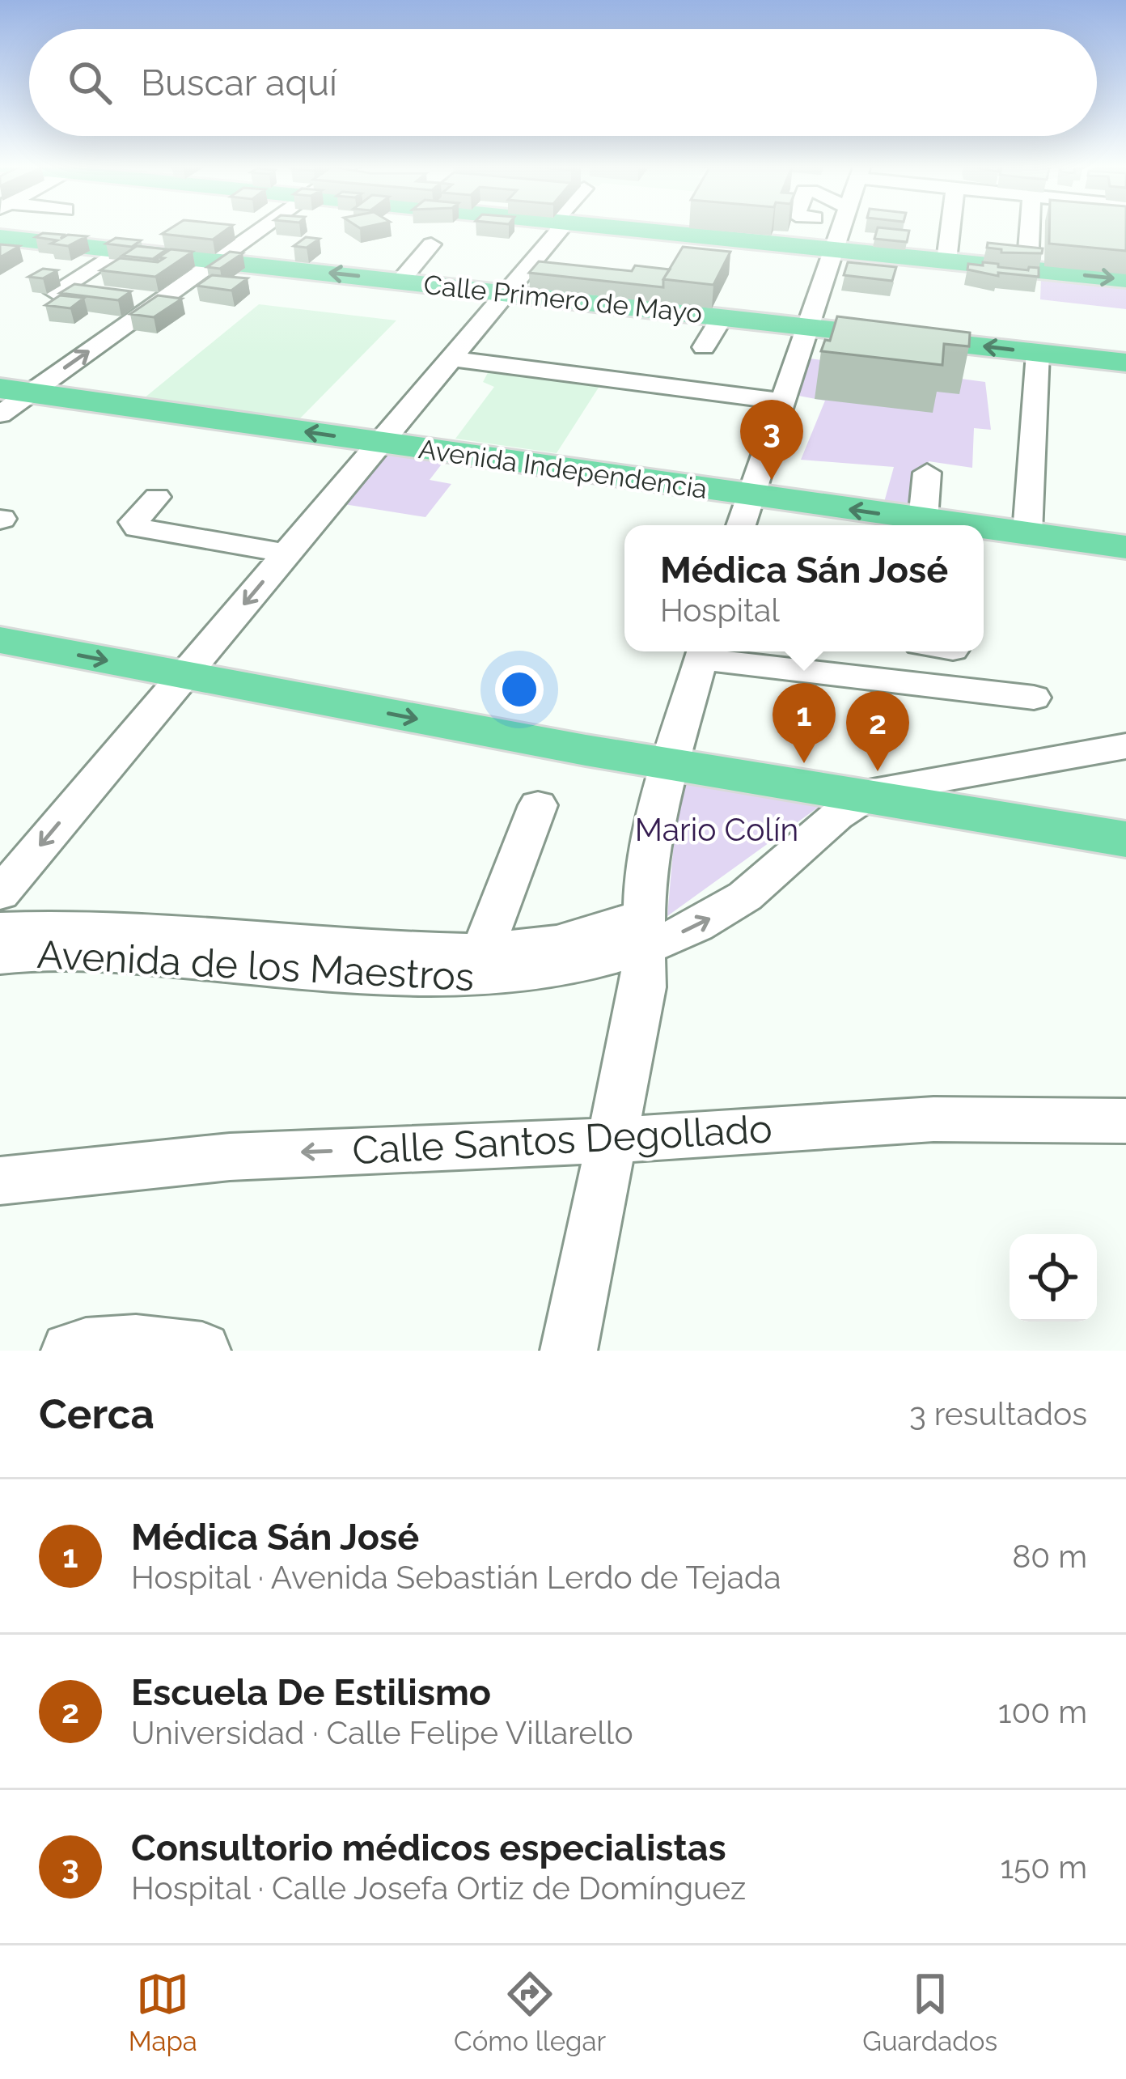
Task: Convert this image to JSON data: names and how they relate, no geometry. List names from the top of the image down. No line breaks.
{"streets":{"main road":["Calle Primero de Mayo","Avenida Independencia"],"street":["Avenida de los Maestros","Calle Santos Degollado"]},"one_way":["Calle Santos Degollado"],"parks":["Mario Colín"],"page":{"search":"Buscar aquí","pins":["3","1","2"],"popup":["Médica Sán José","Hospital"],"heading":["Cerca","3 resultados"],"list":[{"mark":"1","name":"Médica Sán José","note":"Hospital · Avenida Sebastián Lerdo de Tejada","value":"80 m"},{"mark":"2","name":"Escuela De Estilismo","note":"Universidad · Calle Felipe Villarello","value":"100 m"},{"mark":"3","name":"Consultorio médicos especialistas","note":"Hospital · Calle Josefa Ortiz de Domínguez","value":"150 m"}],"nav":["Mapa","Cómo llegar","Guardados"]}}
